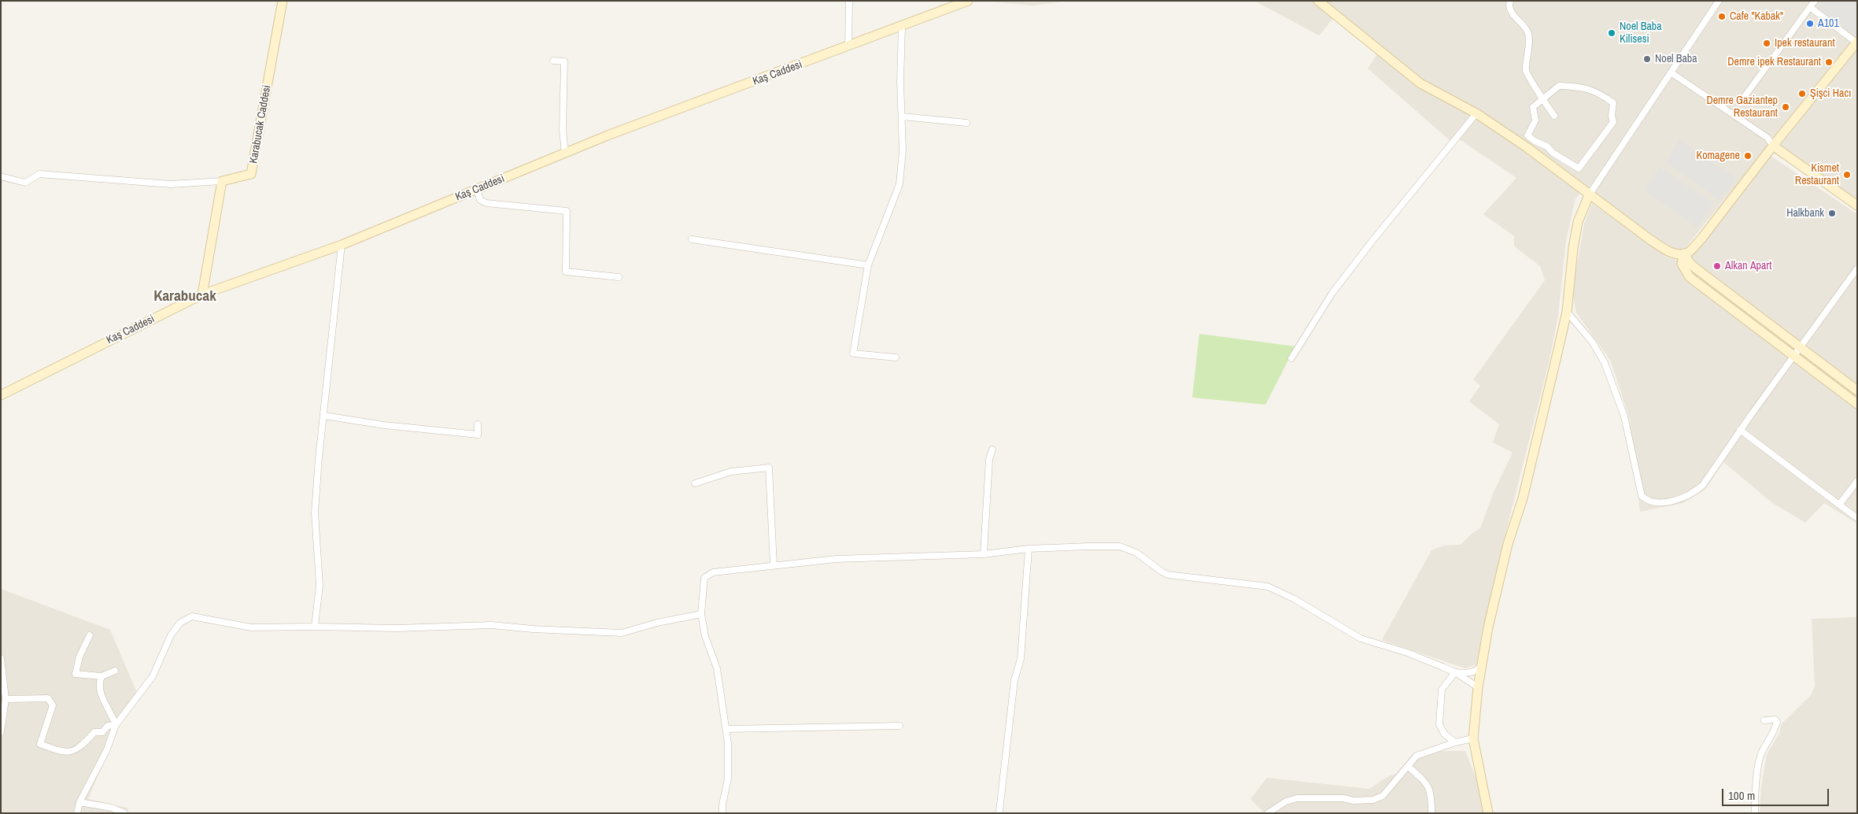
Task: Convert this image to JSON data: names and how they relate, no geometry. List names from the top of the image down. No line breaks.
{"streets":{"street":["Kaş Caddesi","Karabucak Caddesi"]},"districts":["Karabucak"],"places":["Cafe \"Kabak\"","A101","Noel Baba Kilisesi","Ipek restaurant","Noel Baba","Demre ipek Restaurant","Şişci Hacı","Demre Gaziantep Restaurant","Komagene","Kismet Restaurant","Halkbank","Alkan Apart"],"scale_bar":"100 m"}
